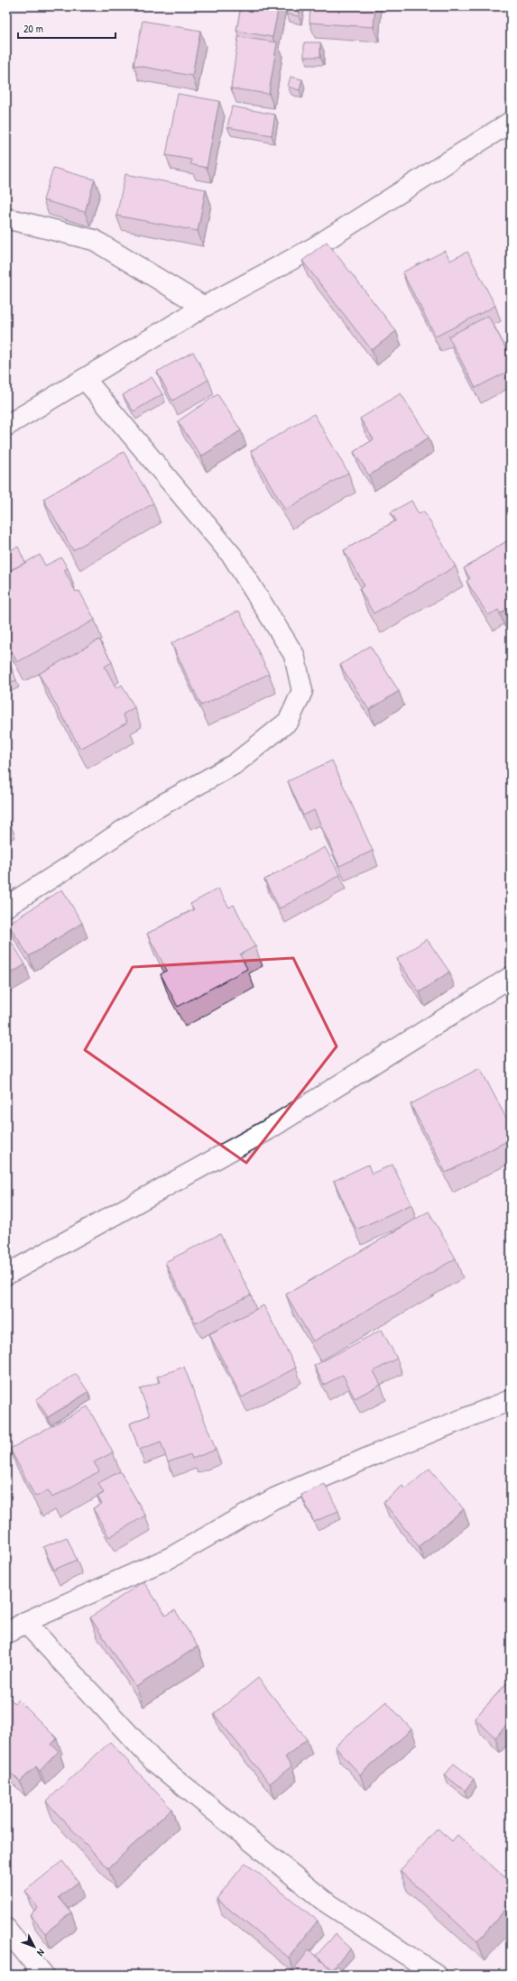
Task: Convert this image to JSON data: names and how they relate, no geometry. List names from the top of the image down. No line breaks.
{"scale_bar":"20 m","north":"bottom right"}
